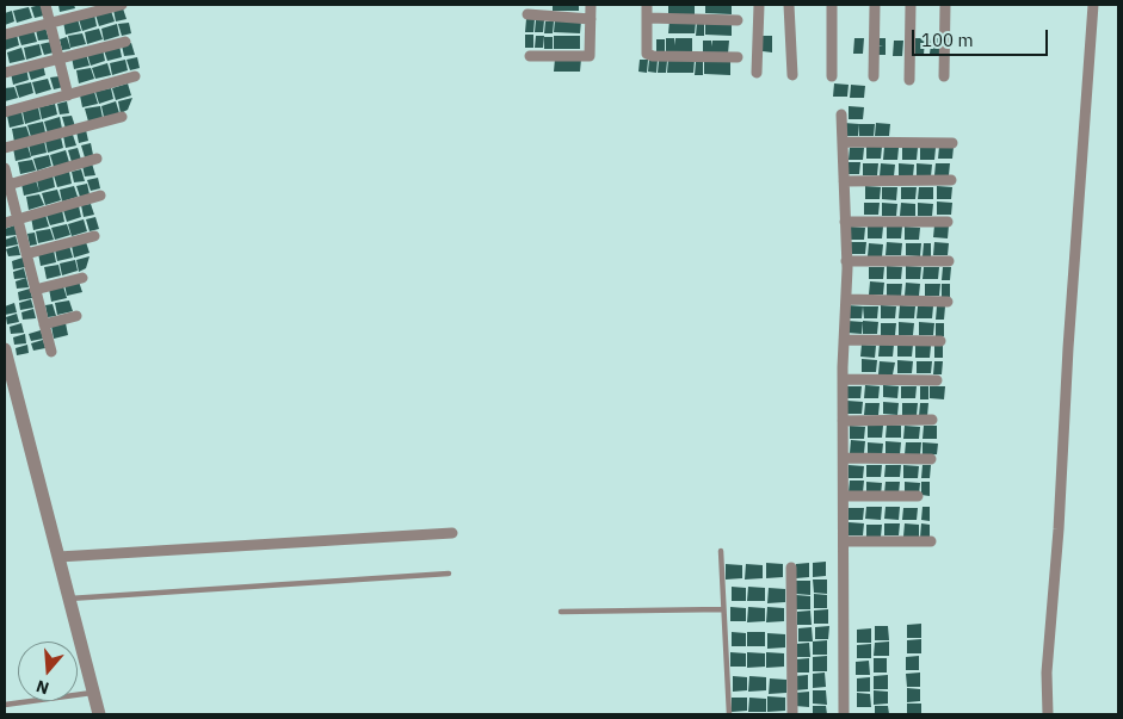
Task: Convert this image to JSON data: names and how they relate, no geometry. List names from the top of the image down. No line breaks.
{"scale_bar":"100 m","north":"bottom"}
